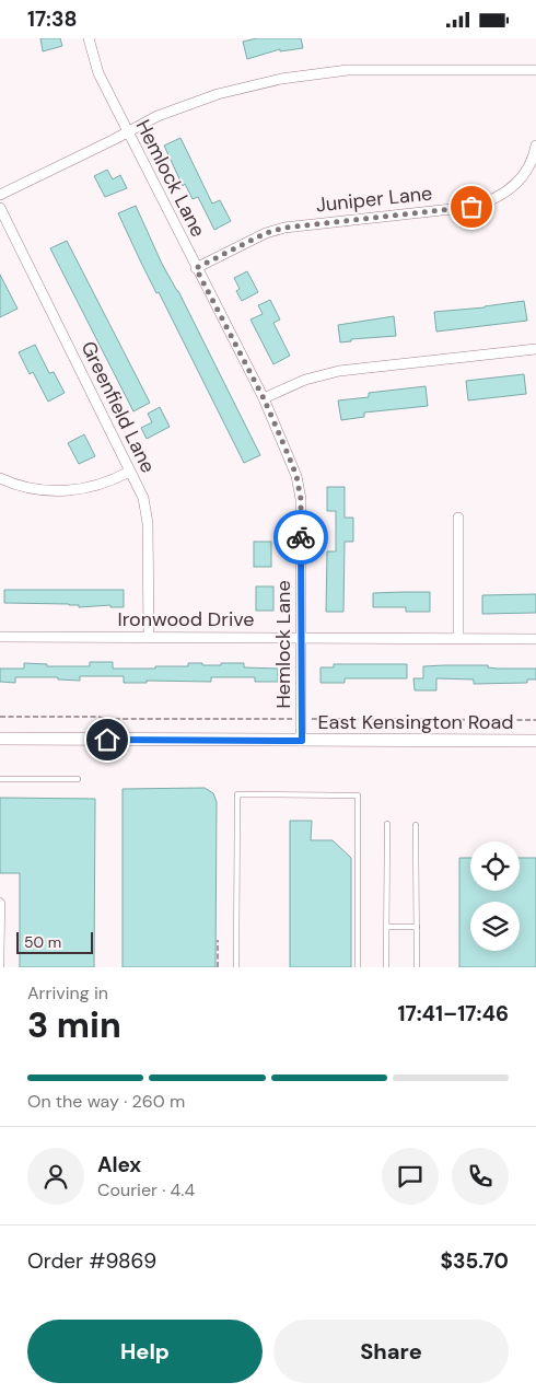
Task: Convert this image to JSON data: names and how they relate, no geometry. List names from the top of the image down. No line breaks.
{"streets":{"main road":["East Kensington Road"],"street":["Hemlock Lane","Juniper Lane","Greenfield Lane","Ironwood Drive"]},"crossings":[["Hemlock Lane","Juniper Lane"],["Hemlock Lane","Ironwood Drive"],["Hemlock Lane","East Kensington Road"],["Greenfield Lane","Ironwood Drive"]],"scale_bar":"50 m","page":{"status":"17:38","scale":"50 m","heading":["3 min","Arriving in","17:41–17:46"],"panel":["Alex","Courier · 4.4","Order #9869","$35.70"],"bar":"On the way · 260 m","buttons":["Help","Share"]}}
